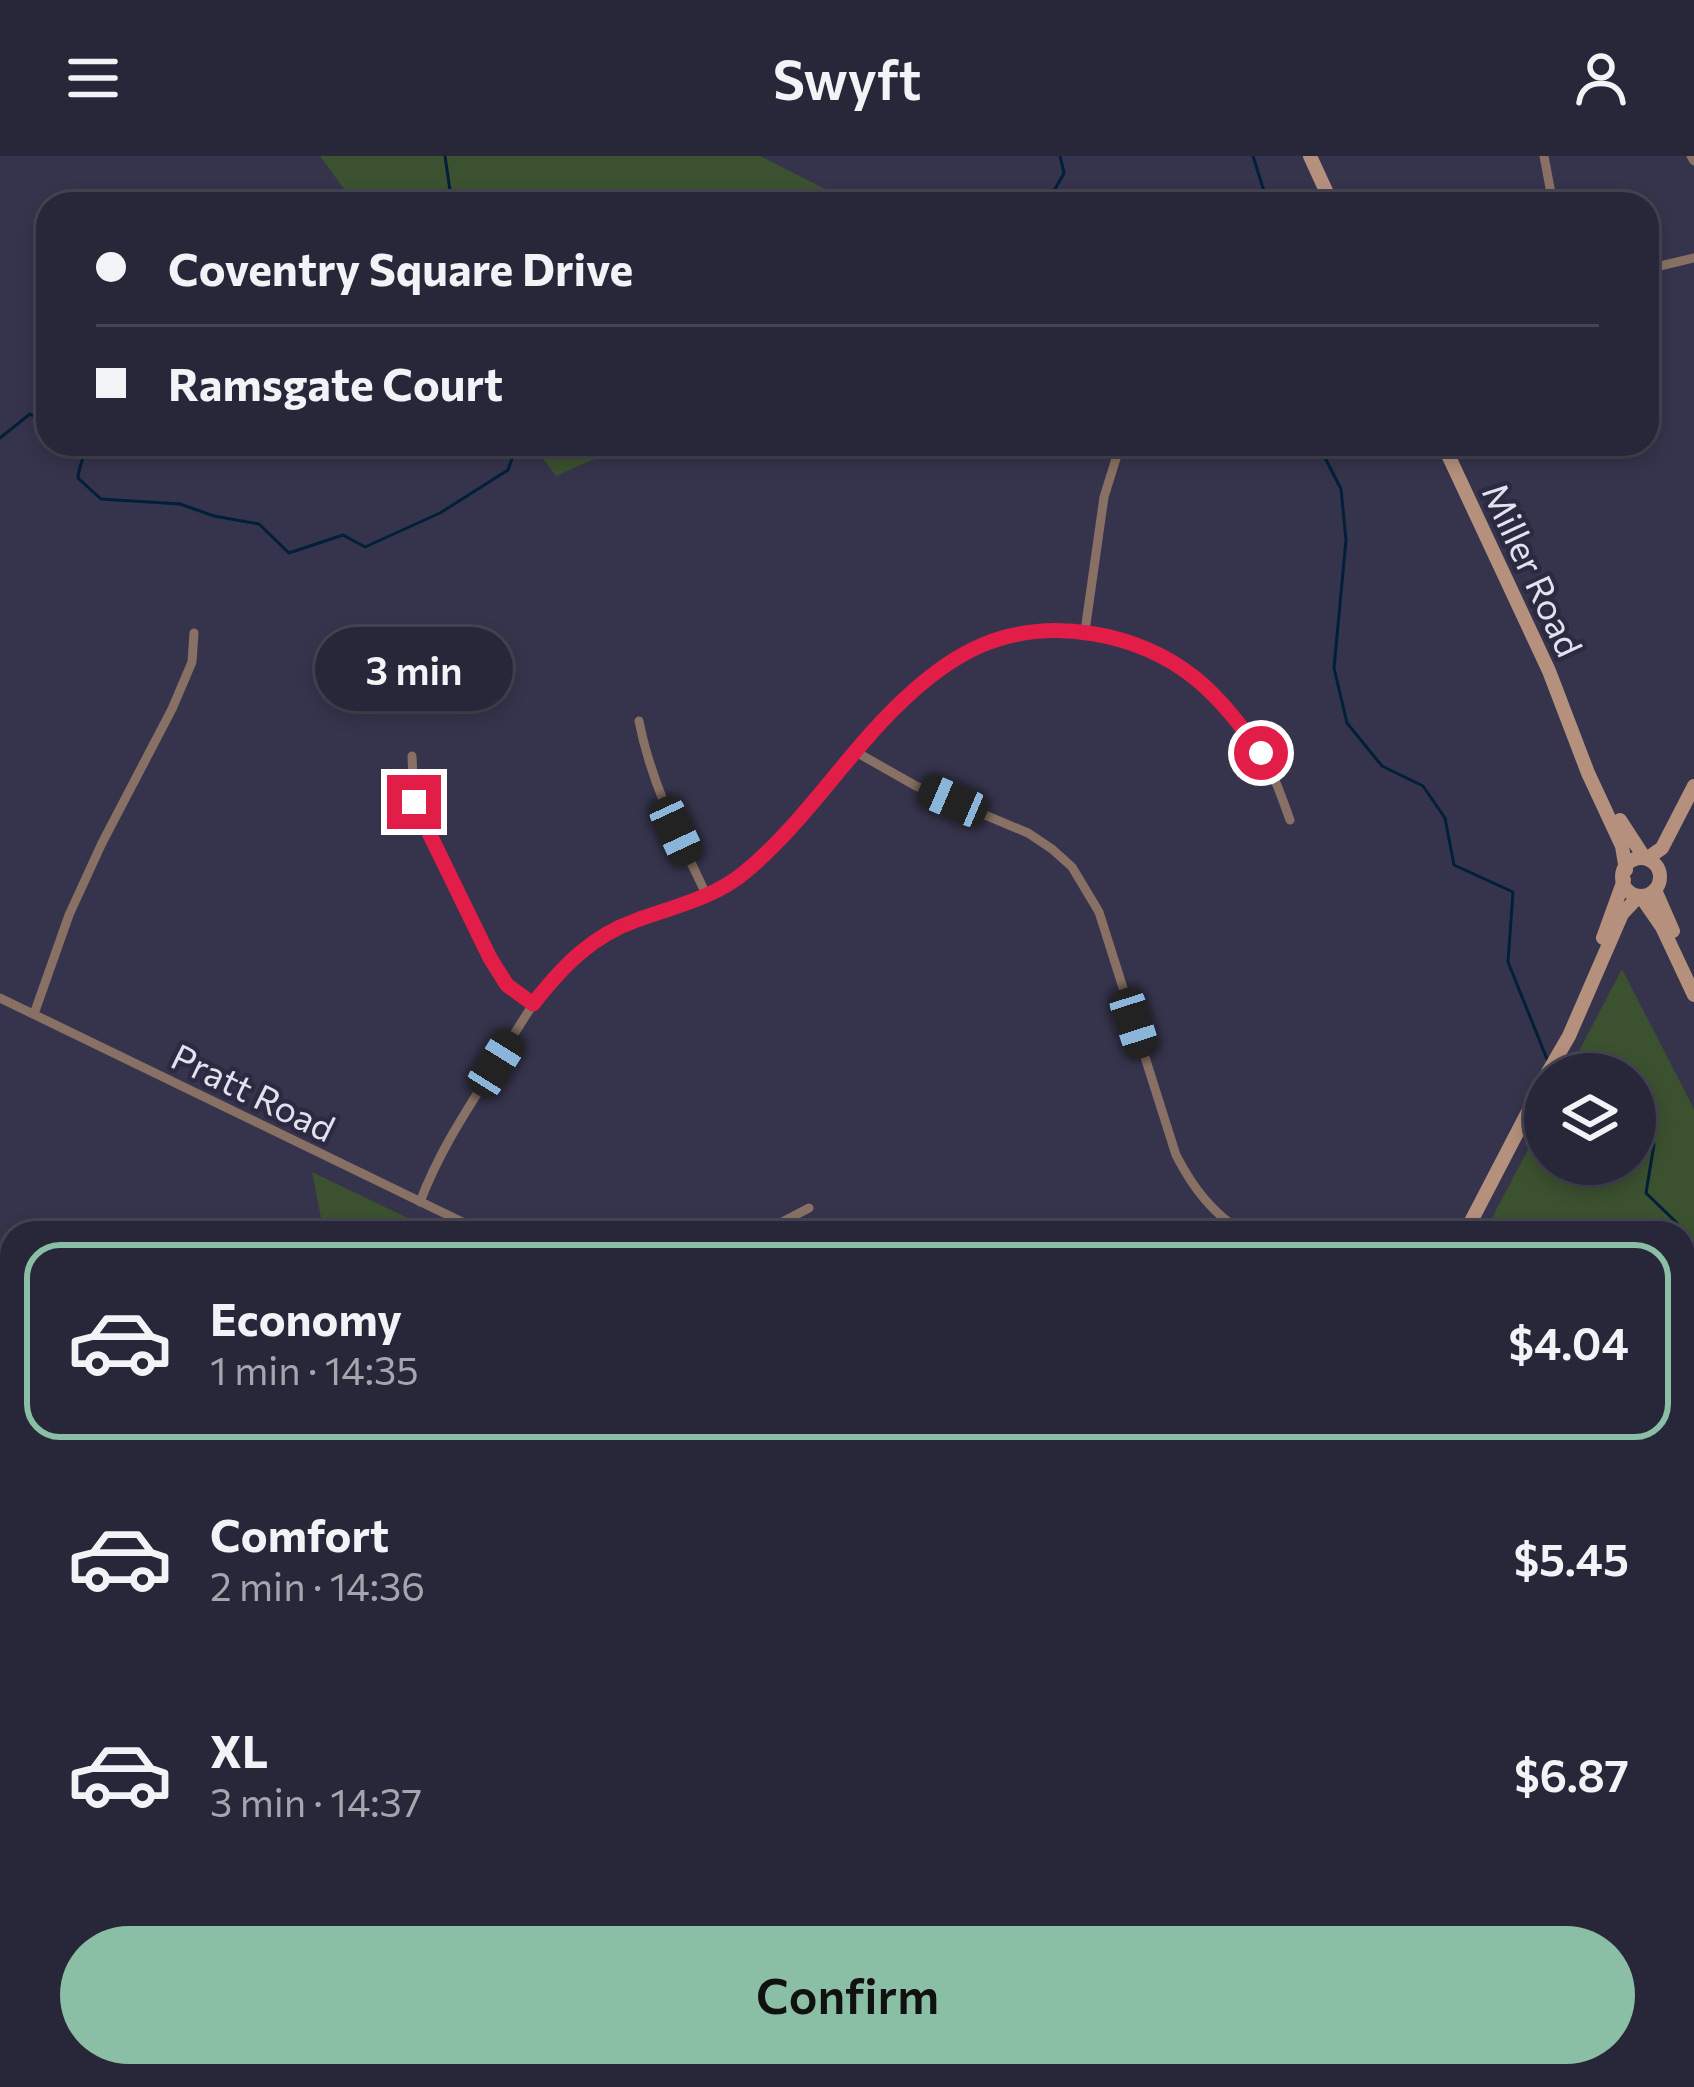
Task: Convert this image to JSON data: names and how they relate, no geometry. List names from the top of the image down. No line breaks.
{"streets":{"main road":["Miller Road"],"street":["Pratt Road"]},"page":{"header":"Swyft","banner":["Coventry Square Drive","Ramsgate Court"],"bubble":"3 min","list":[{"name":"Economy","note":"1 min · 14:35","value":"$4.04"},{"name":"Comfort","note":"2 min · 14:36","value":"$5.45"},{"name":"XL","note":"3 min · 14:37","value":"$6.87"}],"buttons":"Confirm"}}
